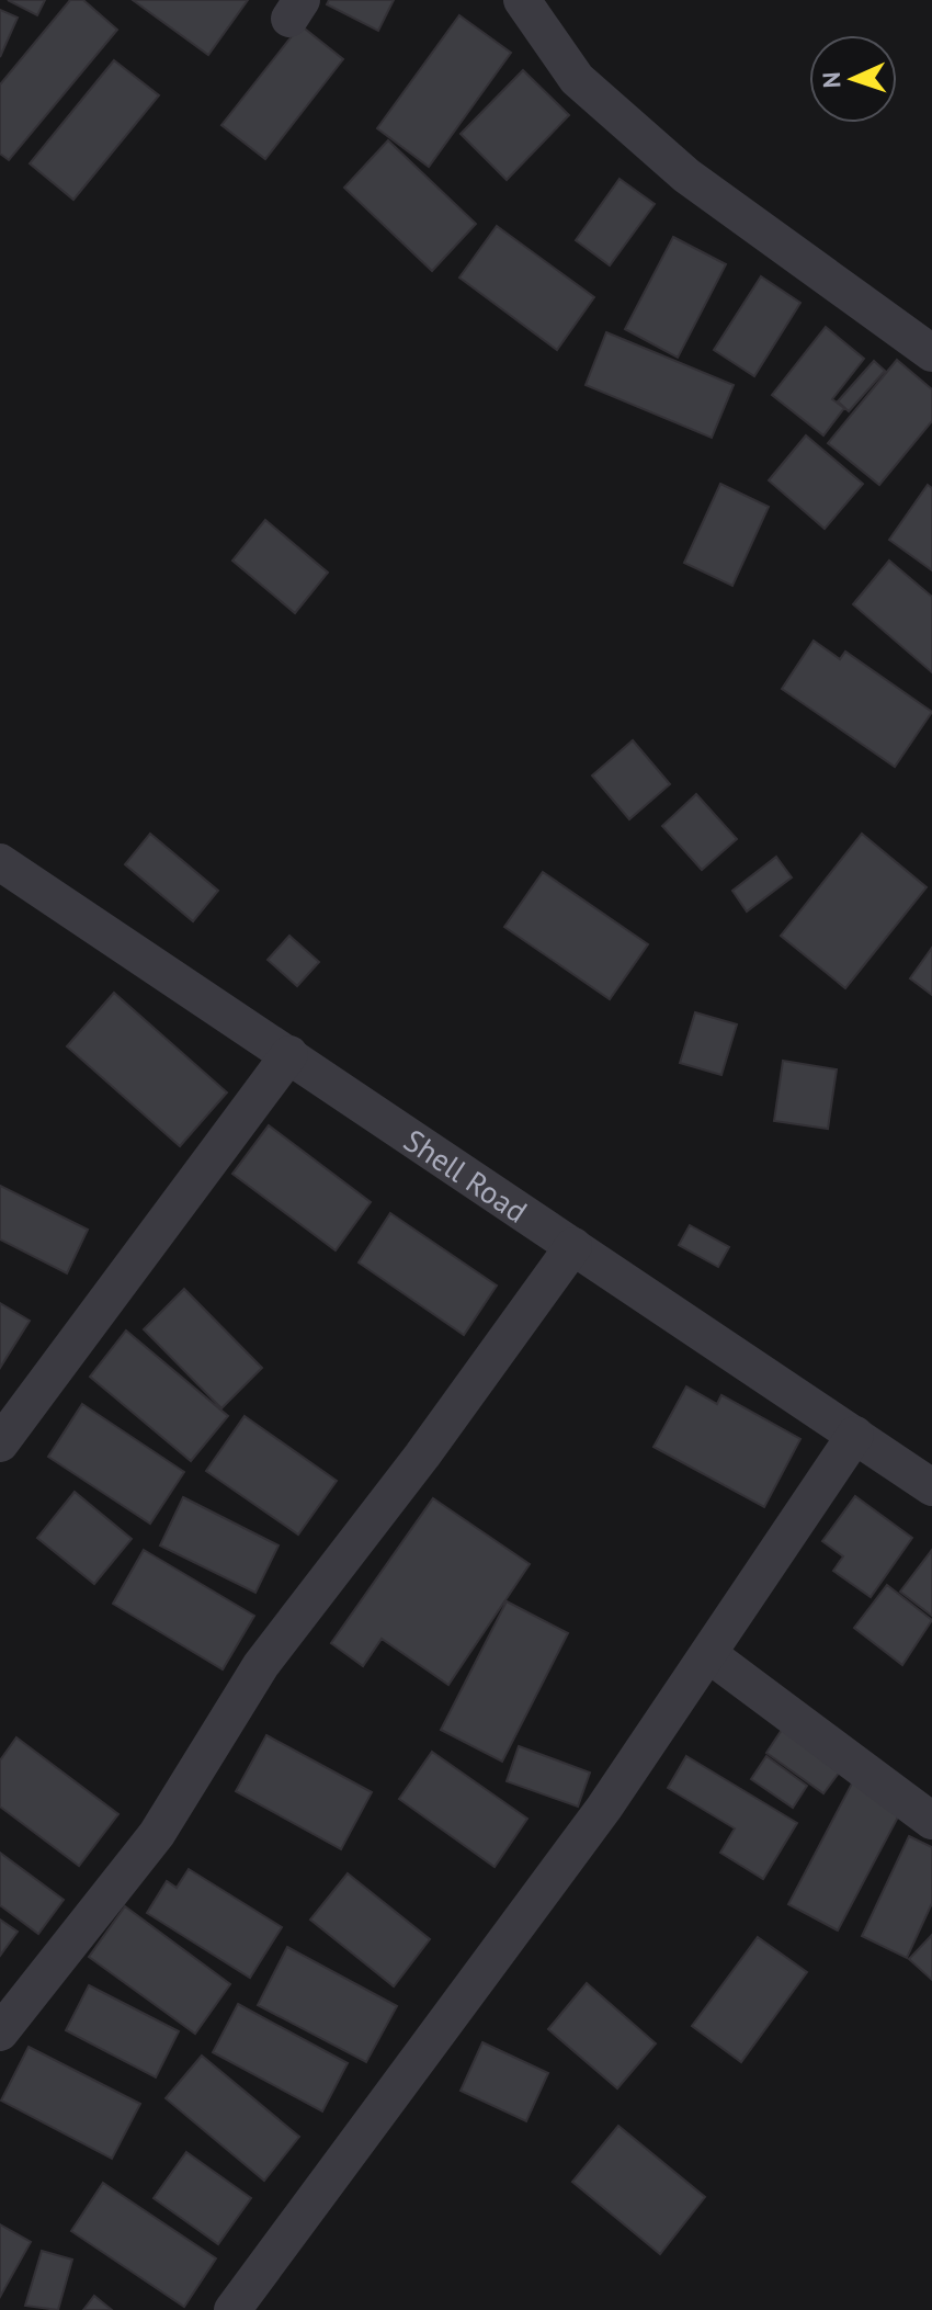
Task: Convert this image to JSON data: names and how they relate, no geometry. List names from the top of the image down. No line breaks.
{"streets":{"street":["Shell Road"]},"north":"left"}
